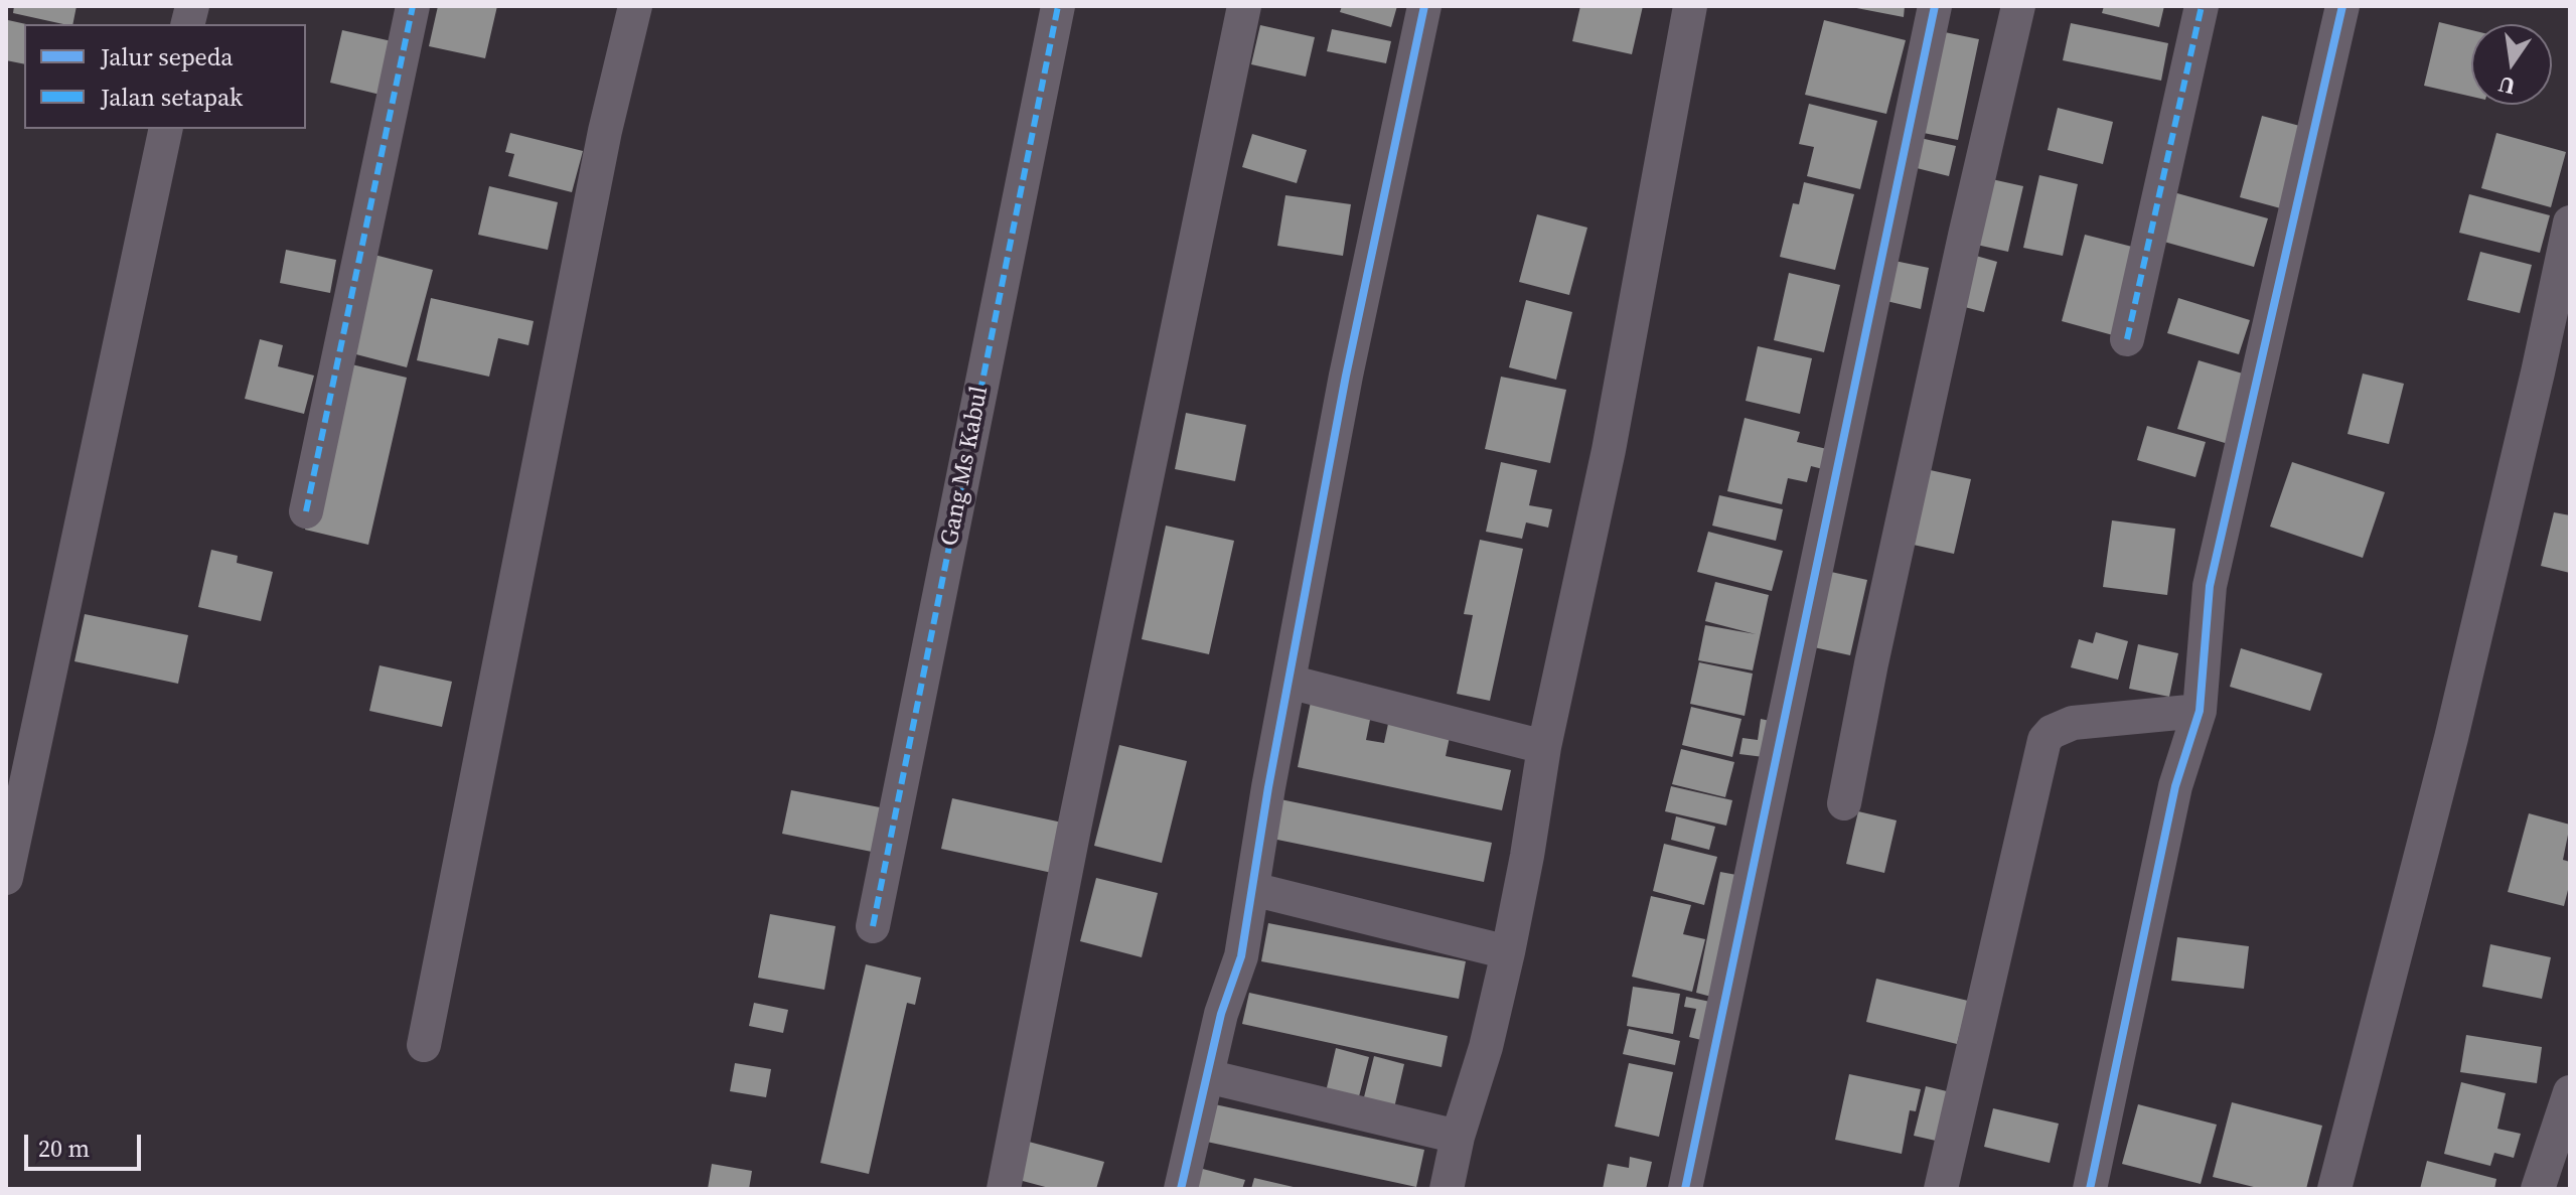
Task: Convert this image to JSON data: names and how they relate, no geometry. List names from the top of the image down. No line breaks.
{"streets":{"street":["Gang Ms Kabul"]},"legend":["Jalur sepeda","Jalan setapak"],"scale_bar":"20 m","north":"bottom"}
